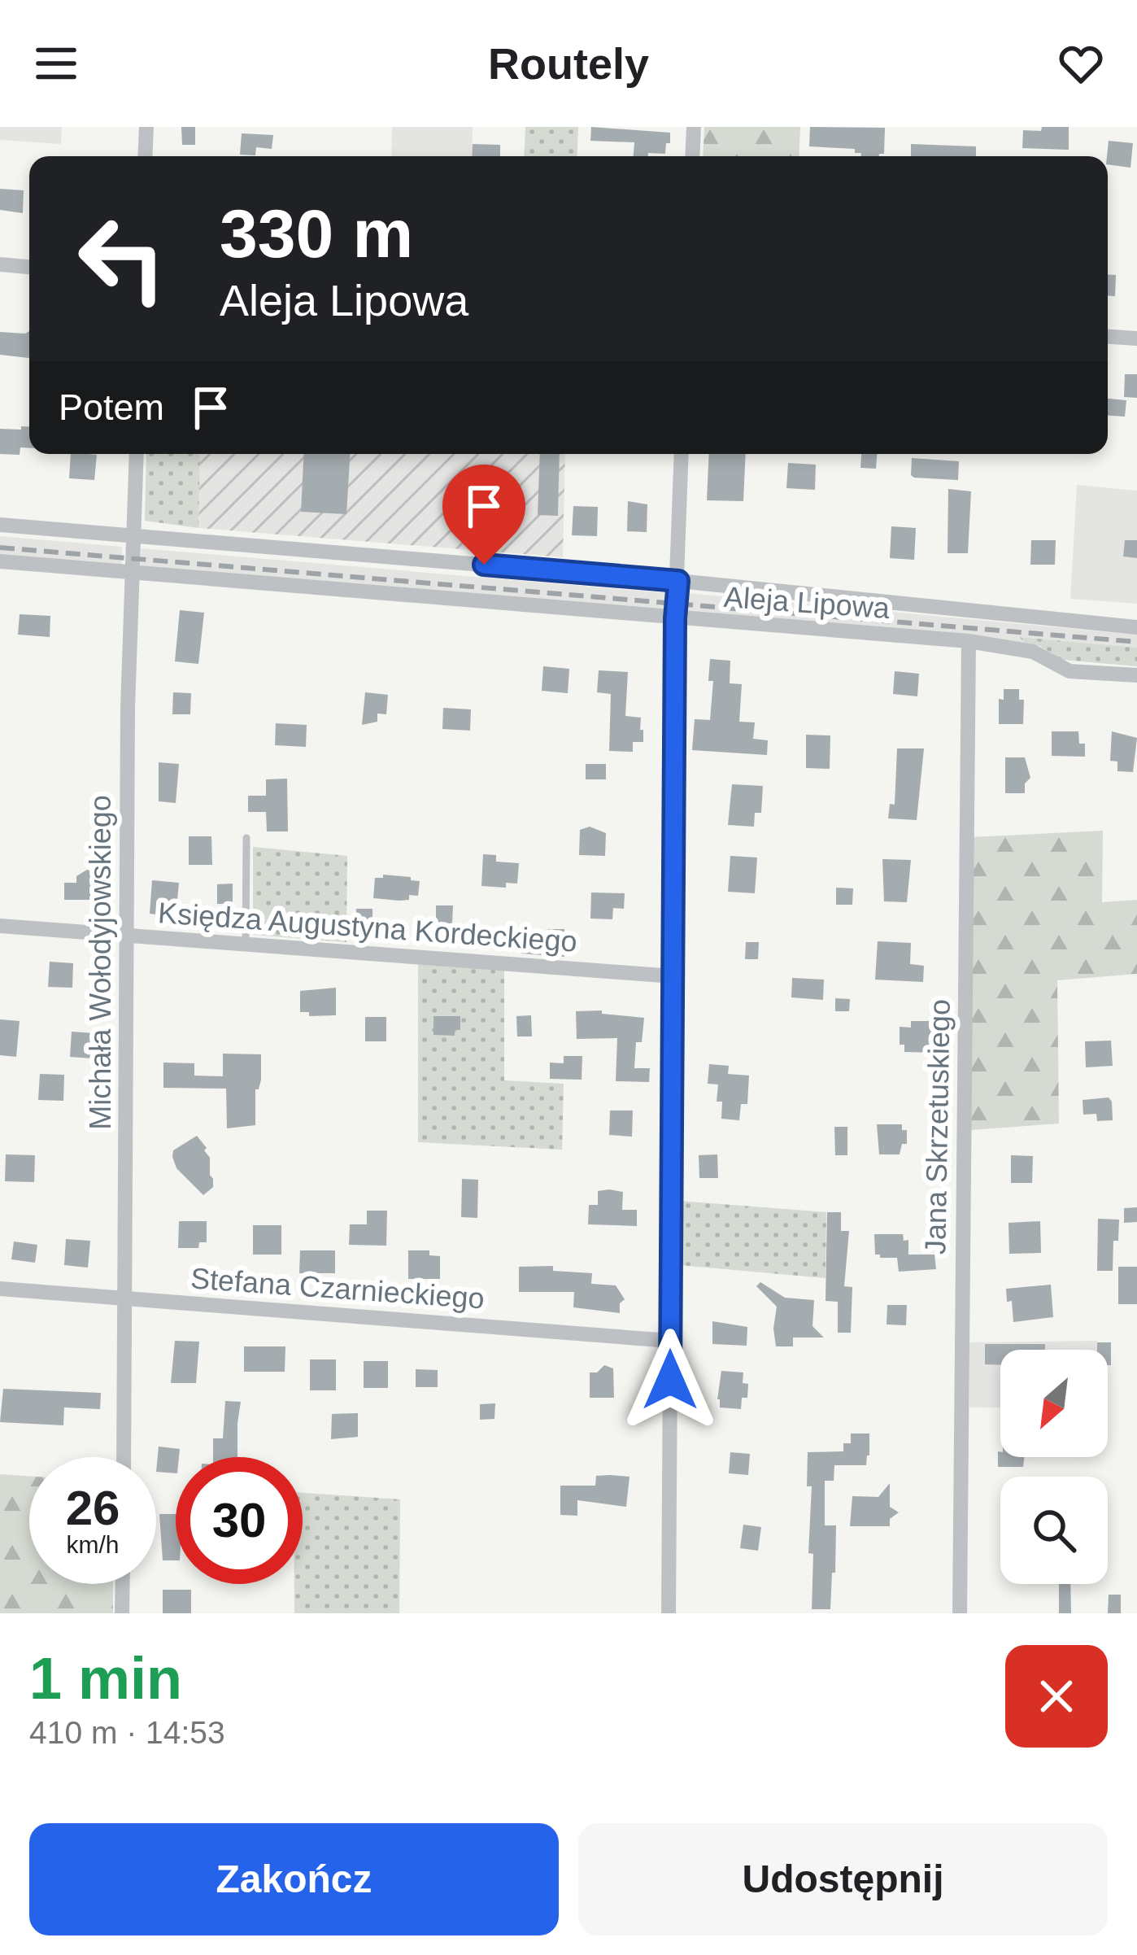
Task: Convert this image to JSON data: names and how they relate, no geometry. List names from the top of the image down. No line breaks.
{"streets":{"street":["Aleja Lipowa","Księdza Augustyna Kordeckiego","Michała Wołodyjowskiego","Jana Skrzetuskiego","Stefana Czarnieckiego"]},"crossings":[["Aleja Lipowa","Michała Wołodyjowskiego"],["Aleja Lipowa","Jana Skrzetuskiego"],["Księdza Augustyna Kordeckiego","Michała Wołodyjowskiego"],["Michała Wołodyjowskiego","Stefana Czarnieckiego"]],"north":"bottom left","page":{"header":"Routely","turn":["330 m","Aleja Lipowa"],"then":"Potem","speed":"26 km/h","limit":"30","heading":["1 min","410 m · 14:53"],"buttons":["Zakończ","Udostępnij"]}}
